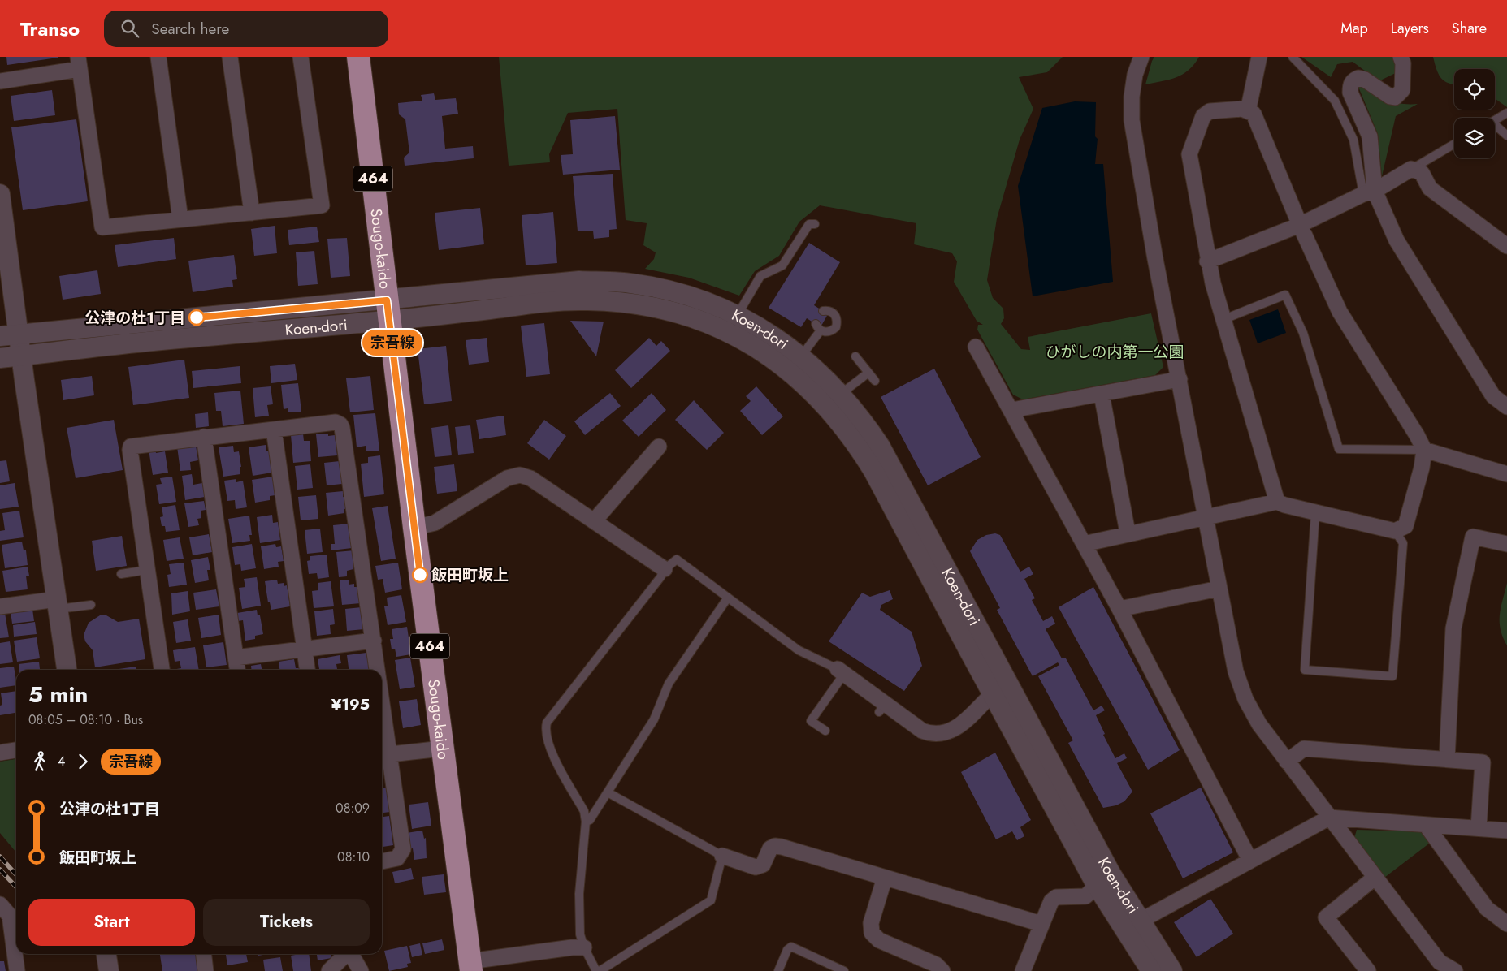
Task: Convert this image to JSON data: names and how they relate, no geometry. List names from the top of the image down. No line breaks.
{"streets":{"highway":["464","Sougo-kaido"],"street":["Koen-dori"]},"crossings":[["Sougo-kaido","Koen-dori"]],"parks":["ひがしの内第一公園"],"places":["公津の杜1丁目","飯田町坂上"],"lines":["bus line 宗吾線"],"page":{"header":"Transo","search":"Search here","nav":["Map","Layers","Share"],"on_map":"宗吾線","heading":["5 min","08:05 – 08:10 · Bus","¥195"],"legs":["4","宗吾線"],"list":[{"name":"公津の杜1丁目","value":"08:09"},{"name":"飯田町坂上","value":"08:10"}],"buttons":["Start","Tickets"]}}
